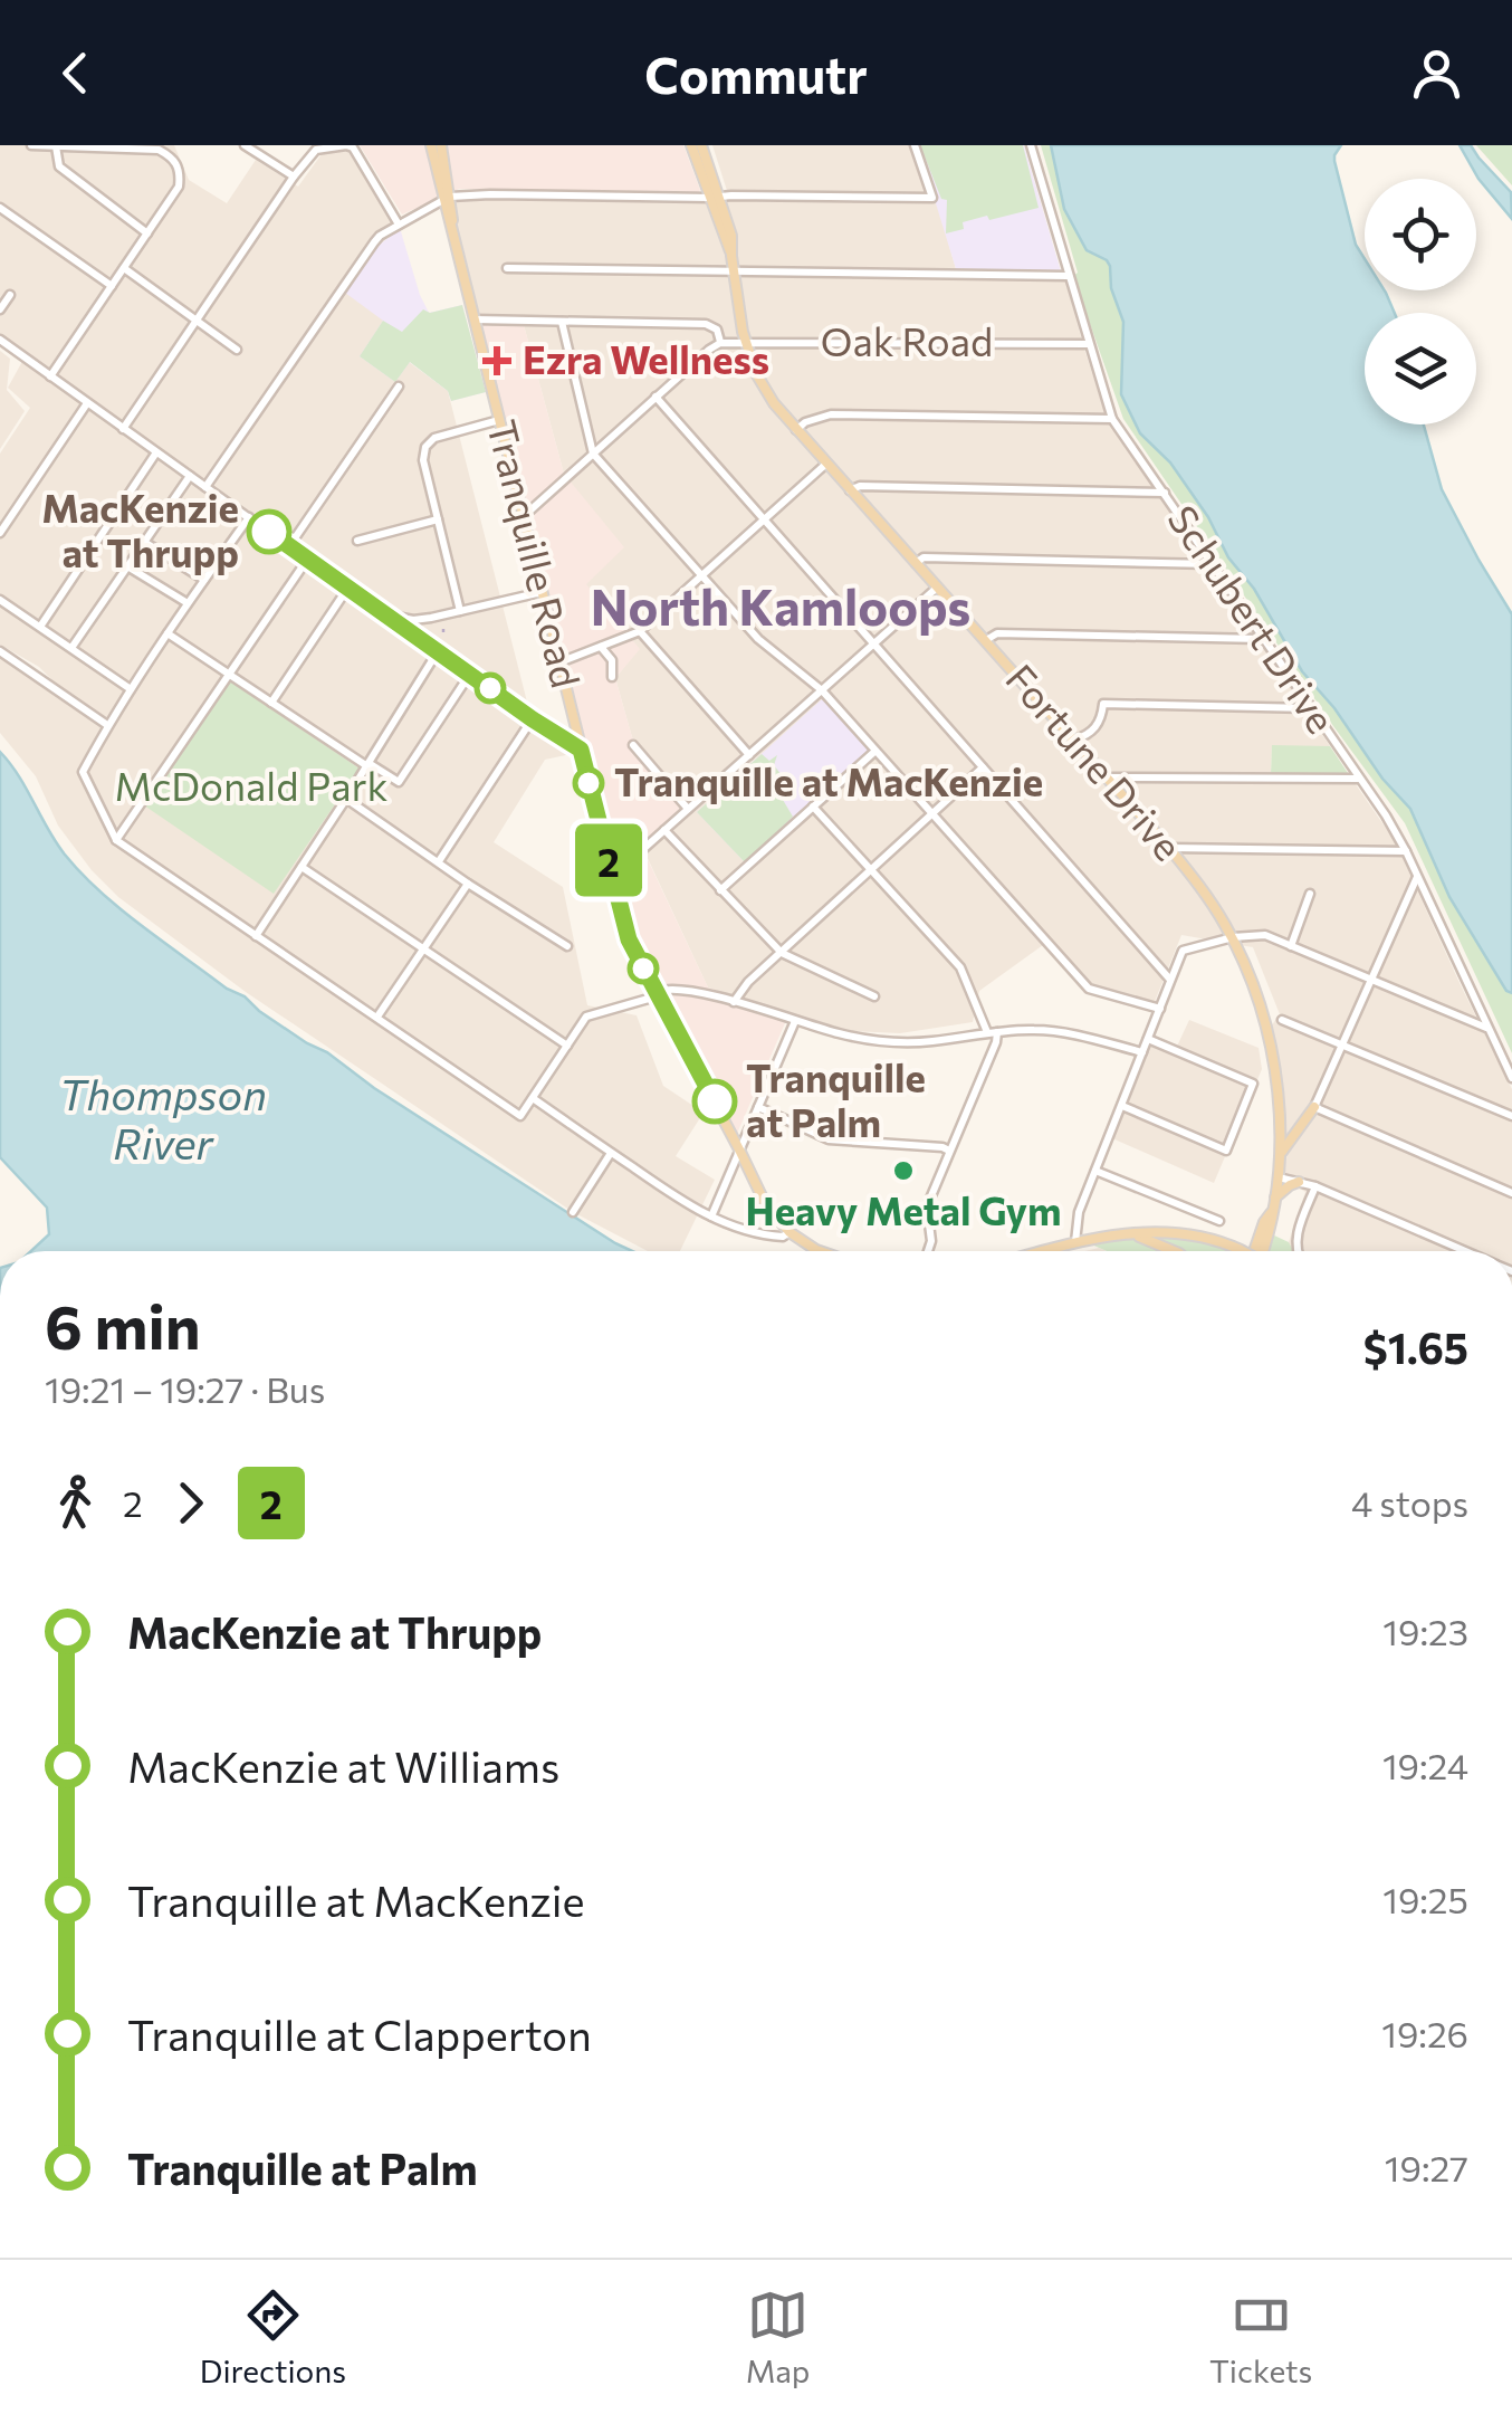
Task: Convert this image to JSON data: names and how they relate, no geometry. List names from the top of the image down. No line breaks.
{"streets":{"main road":["Tranquille Road","Fortune Drive"],"street":["Oak Road","Schubert Drive"]},"crossings":[["Oak Road","Schubert Drive"],["Oak Road","Fortune Drive"]],"districts":["North Kamloops"],"water":["Thompson River"],"parks":["McDonald Park"],"places":{"health":["Ezra Wellness"],"other":["MacKenzie at Thrupp","Tranquille at MacKenzie","Tranquille at Palm","Heavy Metal Gym"]},"lines":["bus line 2"],"page":{"header":"Commutr","on_map":"2","heading":["6 min","19:21 – 19:27 · Bus","$1.65"],"legs":["2","2","4 stops"],"list":[{"name":"MacKenzie at Thrupp","value":"19:23"},{"name":"MacKenzie at Williams","value":"19:24"},{"name":"Tranquille at MacKenzie","value":"19:25"},{"name":"Tranquille at Clapperton","value":"19:26"},{"name":"Tranquille at Palm","value":"19:27"}],"tabs":["Directions","Map","Tickets"]}}
